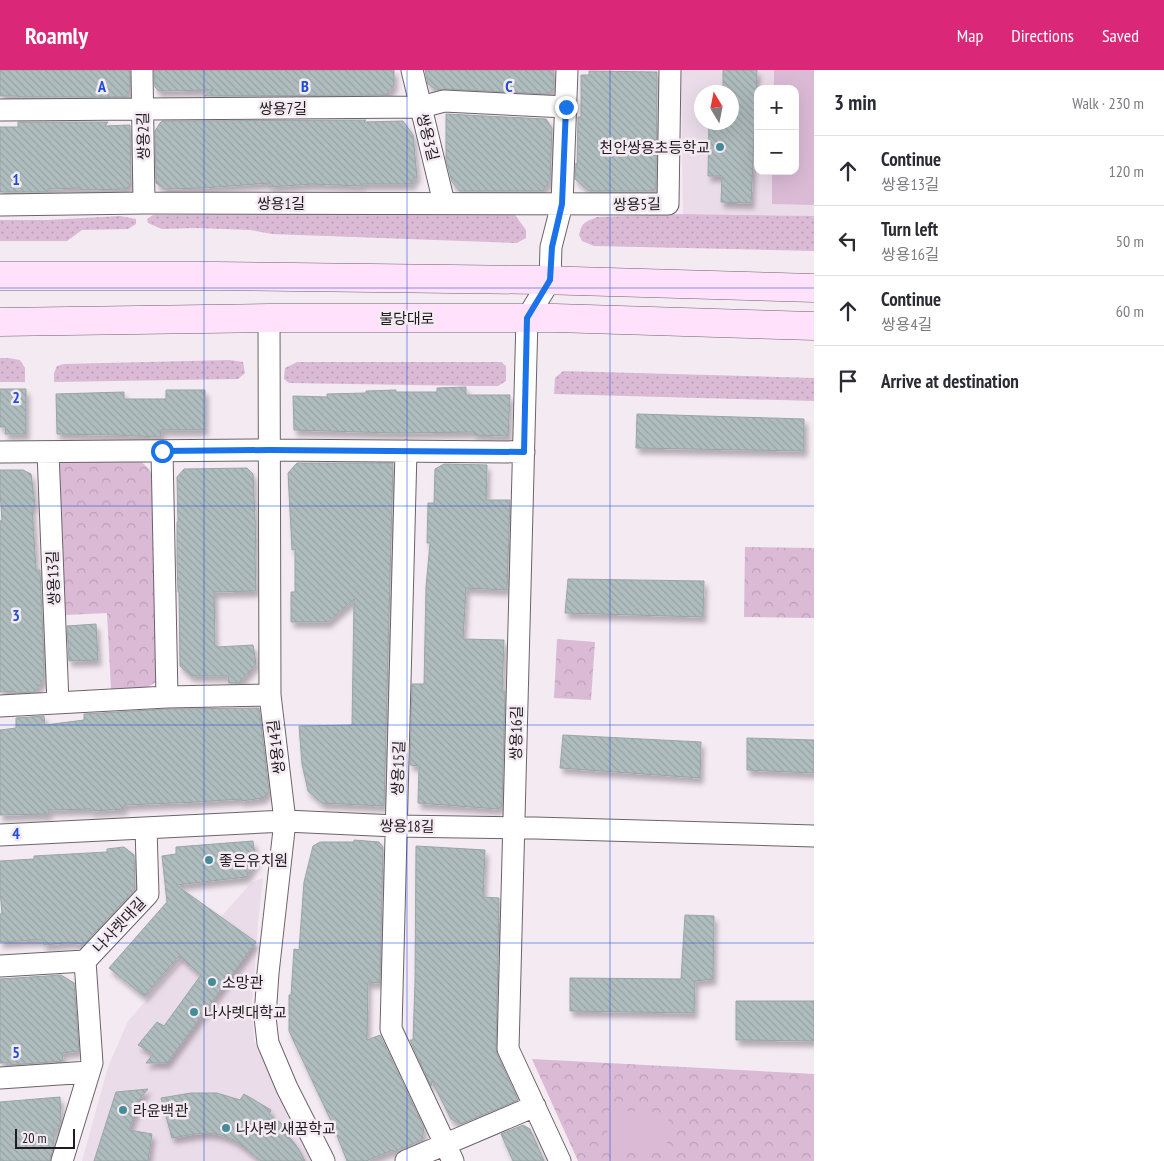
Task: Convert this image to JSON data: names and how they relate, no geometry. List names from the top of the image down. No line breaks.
{"streets":{"main road":["불당대로"],"street":["쌍용7길","쌍용2길","쌍용3길","쌍용1길","쌍용5길","쌍용13길","쌍용16길","쌍용14길","쌍용15길","쌍용18길","나사렛대길"]},"crossings":[["쌍용7길","쌍용2길"],["쌍용7길","쌍용3길"],["쌍용7길","쌍용16길"],["쌍용2길","쌍용1길"],["쌍용3길","쌍용1길"],["쌍용1길","쌍용5길"],["쌍용1길","쌍용16길"],["쌍용5길","쌍용16길"],["불당대로","쌍용16길"],["불당대로","쌍용14길"],["쌍용16길","쌍용18길"],["쌍용14길","쌍용18길"],["쌍용15길","쌍용18길"],["쌍용18길","나사렛대길"]],"places":["천안쌍용초등학교","좋은유치원","소망관","나사렛대학교","라윤백관","나사렛 새꿈학교"],"scale_bar":"20 m","north":"top","page":{"header":"Roamly","nav":["Map","Directions","Saved"],"heading":["3 min","Walk · 230 m"],"map_buttons":["+","−"],"list":[["Continue","쌍용13길","120 m"],["Turn left","쌍용16길","50 m"],["Continue","쌍용4길","60 m"],"Arrive at destination"],"scale":"20 m"},"grid":{"columns":["A","B","C"],"rows":["1","2","3","4","5"]}}
